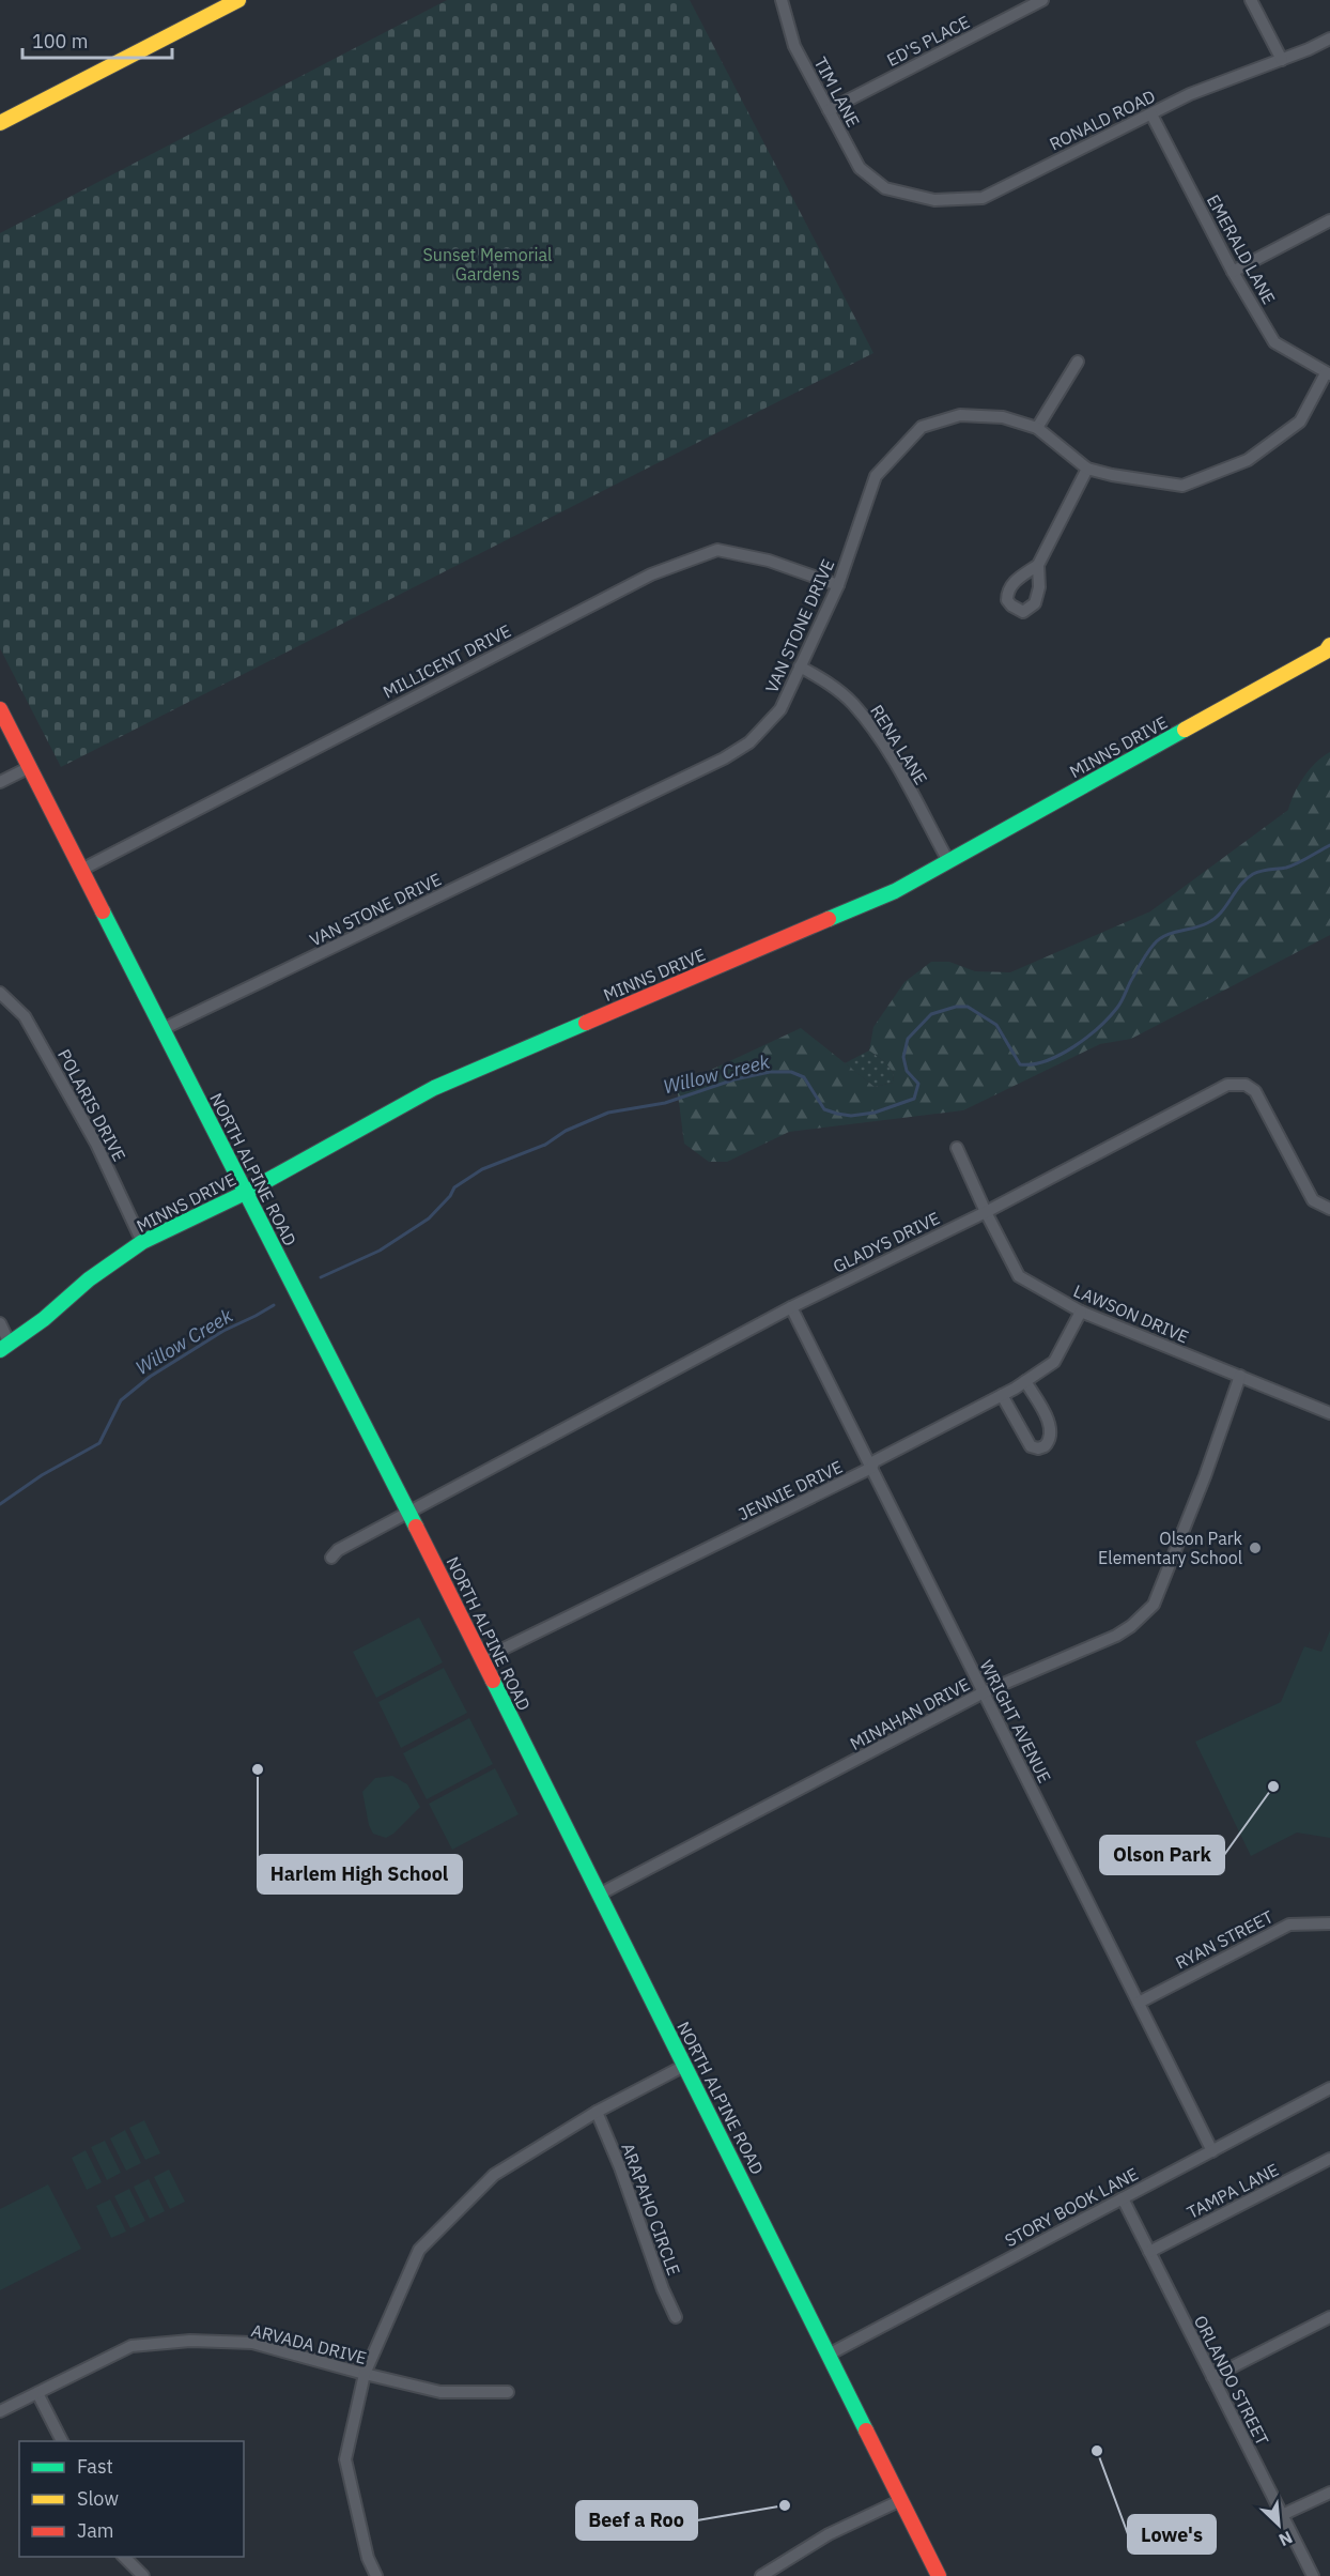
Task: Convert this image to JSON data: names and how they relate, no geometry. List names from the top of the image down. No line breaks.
{"streets":{"main road":["MINNS DRIVE","NORTH ALPINE ROAD"],"street":["ED'S PLACE","TIM LANE","RONALD ROAD","EMERALD LANE","VAN STONE DRIVE","MILLICENT DRIVE","RENA LANE","POLARIS DRIVE","GLADYS DRIVE","LAWSON DRIVE","JENNIE DRIVE","MINAHAN DRIVE","WRIGHT AVENUE","RYAN STREET","TAMPA LANE","STORY BOOK LANE","ARAPAHO CIRCLE","ARVADA DRIVE","ORLANDO STREET"]},"crossings":[["ED'S PLACE","TIM LANE"],["TIM LANE","RONALD ROAD"],["RONALD ROAD","EMERALD LANE"],["EMERALD LANE","VAN STONE DRIVE"],["VAN STONE DRIVE","MILLICENT DRIVE"],["VAN STONE DRIVE","RENA LANE"],["VAN STONE DRIVE","NORTH ALPINE ROAD"],["MILLICENT DRIVE","NORTH ALPINE ROAD"],["RENA LANE","MINNS DRIVE"],["MINNS DRIVE","POLARIS DRIVE"],["MINNS DRIVE","NORTH ALPINE ROAD"],["NORTH ALPINE ROAD","GLADYS DRIVE"],["NORTH ALPINE ROAD","JENNIE DRIVE"],["NORTH ALPINE ROAD","MINAHAN DRIVE"],["NORTH ALPINE ROAD","STORY BOOK LANE"],["GLADYS DRIVE","LAWSON DRIVE"],["GLADYS DRIVE","WRIGHT AVENUE"],["LAWSON DRIVE","JENNIE DRIVE"],["LAWSON DRIVE","MINAHAN DRIVE"],["JENNIE DRIVE","WRIGHT AVENUE"],["MINAHAN DRIVE","WRIGHT AVENUE"],["WRIGHT AVENUE","RYAN STREET"],["WRIGHT AVENUE","STORY BOOK LANE"],["TAMPA LANE","ORLANDO STREET"],["STORY BOOK LANE","ORLANDO STREET"]],"water":["Willow Creek"],"parks":["Sunset Memorial Gardens"],"places":["Olson Park Elementary School","Harlem High School","Olson Park","Lowe's","Beef a Roo"],"legend":["Fast","Slow","Jam"],"scale_bar":"100 m","north":"bottom right"}
